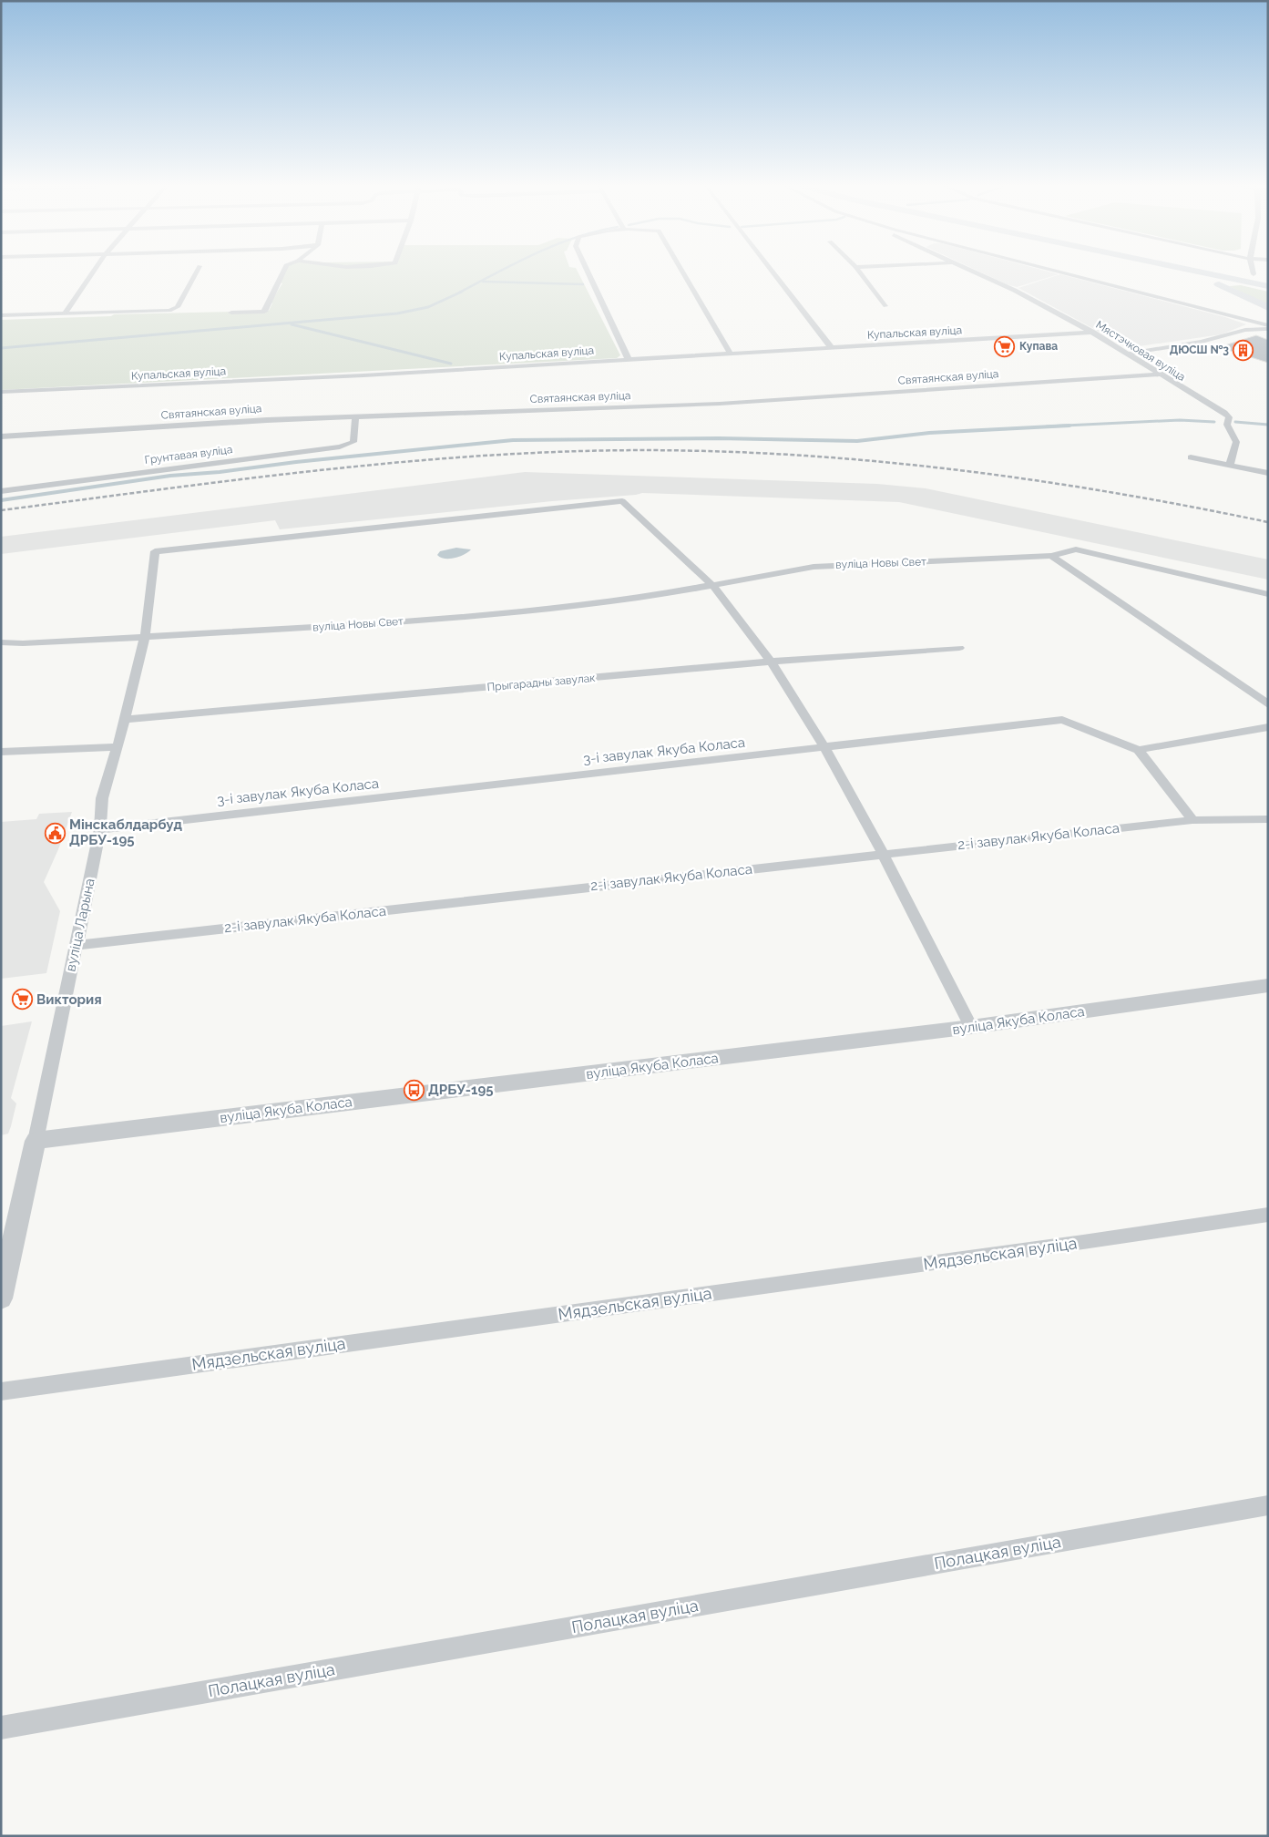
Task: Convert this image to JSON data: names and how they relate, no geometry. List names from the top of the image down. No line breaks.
{"streets":{"street":["Купальская вуліца","Мястэчковая вуліца","Святаянская вуліца","Грунтавая вуліца","вуліца Новы Свет","Прыгарадны завулак","3-і завулак Якуба Коласа","2-і завулак Якуба Коласа","вуліца Ларына","вуліца Якуба Коласа","Мядзельская вуліца","Полацкая вуліца"]},"crossings":[["Купальская вуліца","Мястэчковая вуліца"],["Мястэчковая вуліца","Святаянская вуліца"],["Святаянская вуліца","Грунтавая вуліца"],["вуліца Новы Свет","вуліца Ларына"],["Прыгарадны завулак","вуліца Ларына"],["3-і завулак Якуба Коласа","вуліца Ларына"],["2-і завулак Якуба Коласа","вуліца Ларына"],["вуліца Ларына","вуліца Якуба Коласа"]],"places":{"supermarket":["Купава","Виктория"],"building":["ДЮСШ №3"],"public building":["Мінскаблдарбуд ДРБУ-195"],"bus stop":["ДРБУ-195"]}}
